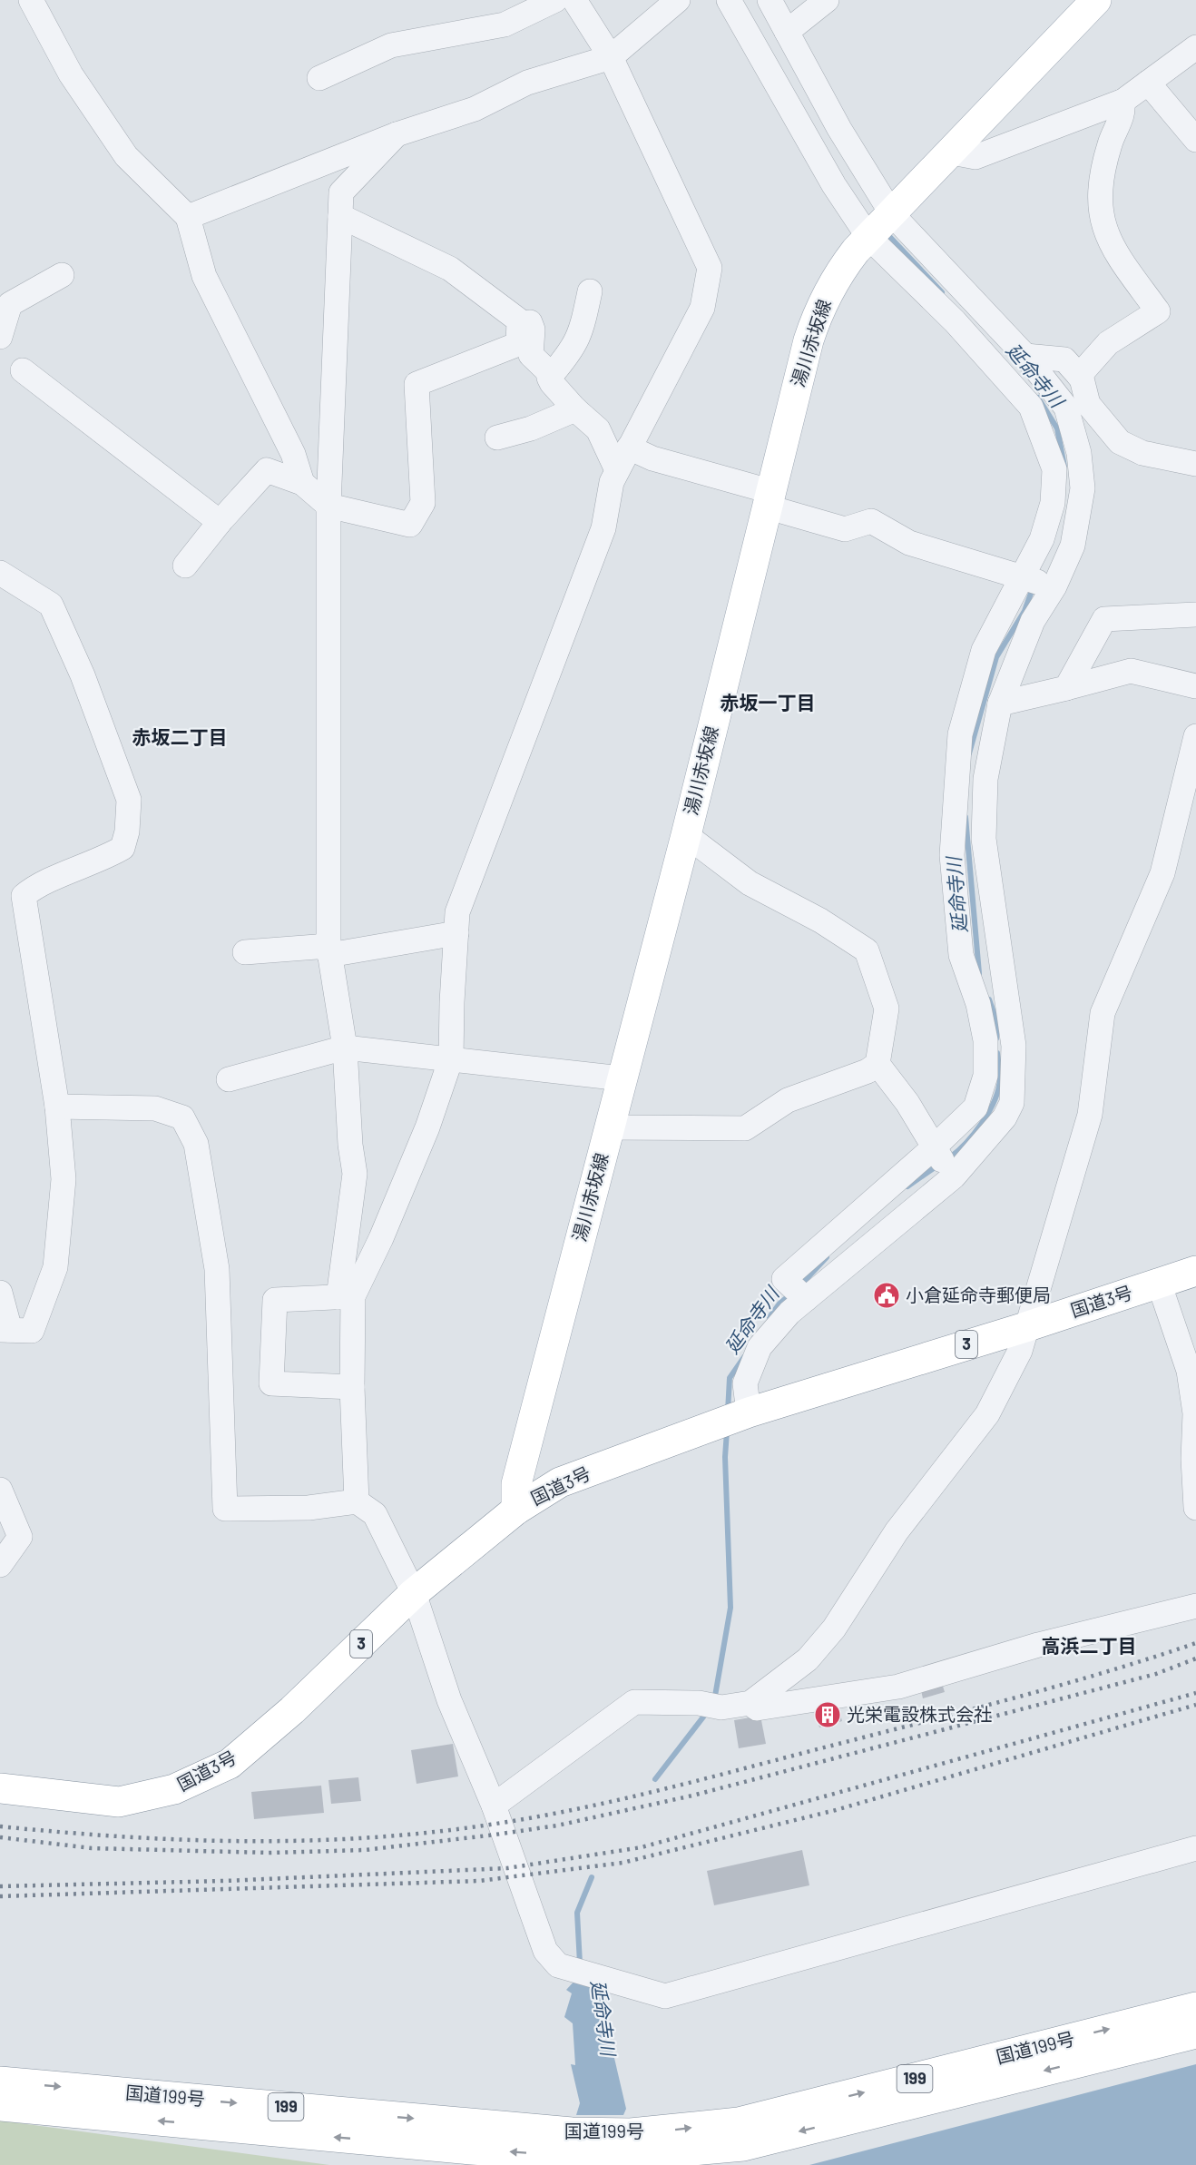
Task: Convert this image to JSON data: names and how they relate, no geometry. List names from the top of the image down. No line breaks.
{"streets":{"main road":["湯川赤坂線","国道3号","3","国道199号","199"]},"crossings":[["湯川赤坂線","国道3号"]],"districts":["赤坂一丁目","赤坂二丁目","高浜二丁目"],"water":["延命寺川"],"places":{"public building":["小倉延命寺郵便局"],"building":["光栄電設株式会社"]}}
